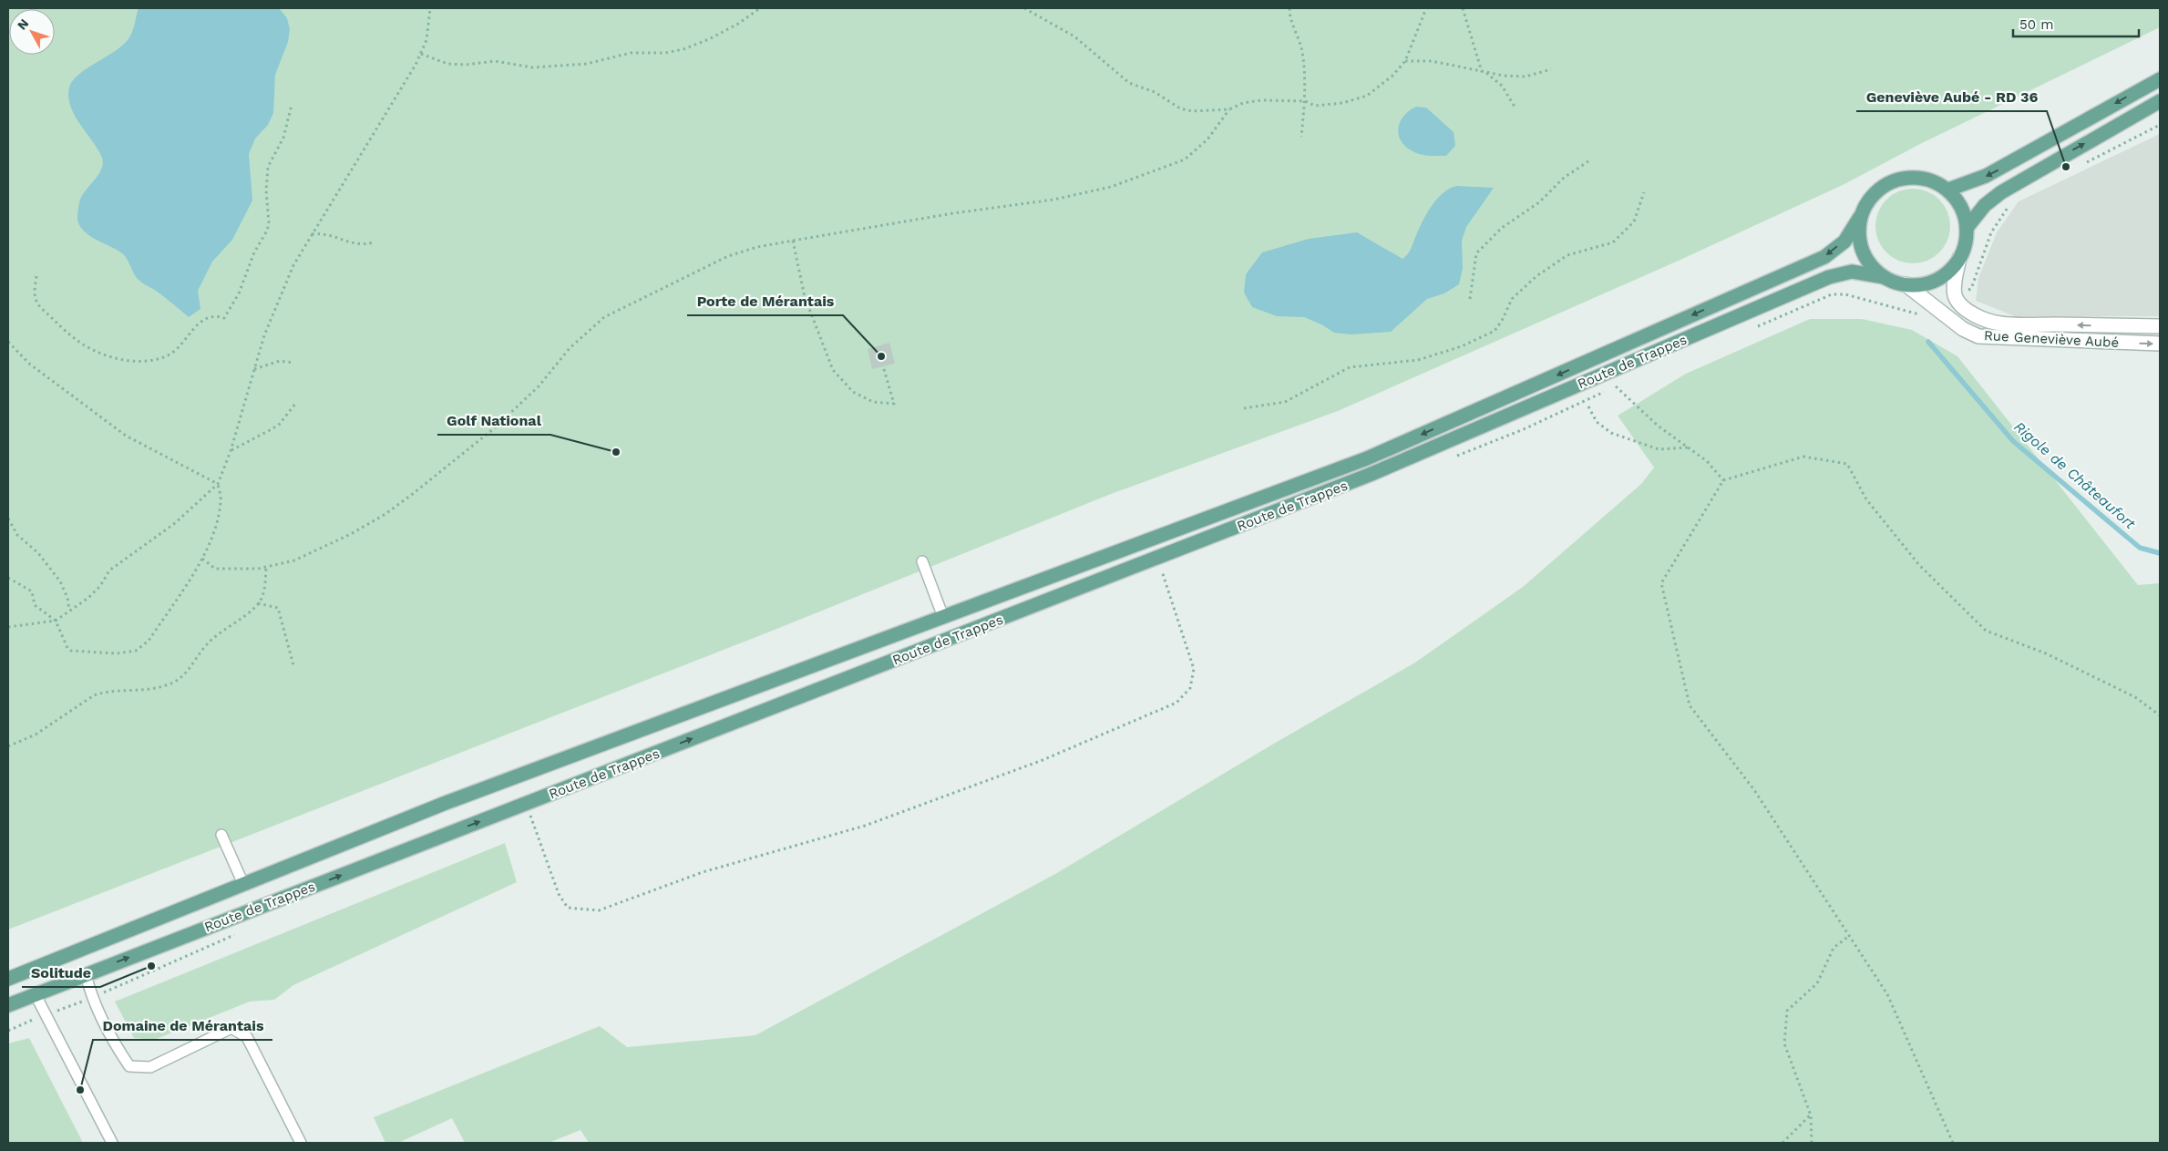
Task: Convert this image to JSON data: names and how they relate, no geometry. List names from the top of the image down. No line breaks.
{"streets":{"main road":["Route de Trappes"],"street":["Rue Geneviève Aubé"]},"crossings":[["Rue Geneviève Aubé","Route de Trappes"]],"water":["Rigole de Châteaufort"],"places":["Geneviève Aubé - RD 36","Porte de Mérantais","Golf National","Solitude","Domaine de Mérantais"],"scale_bar":"50 m","north":"top left"}
